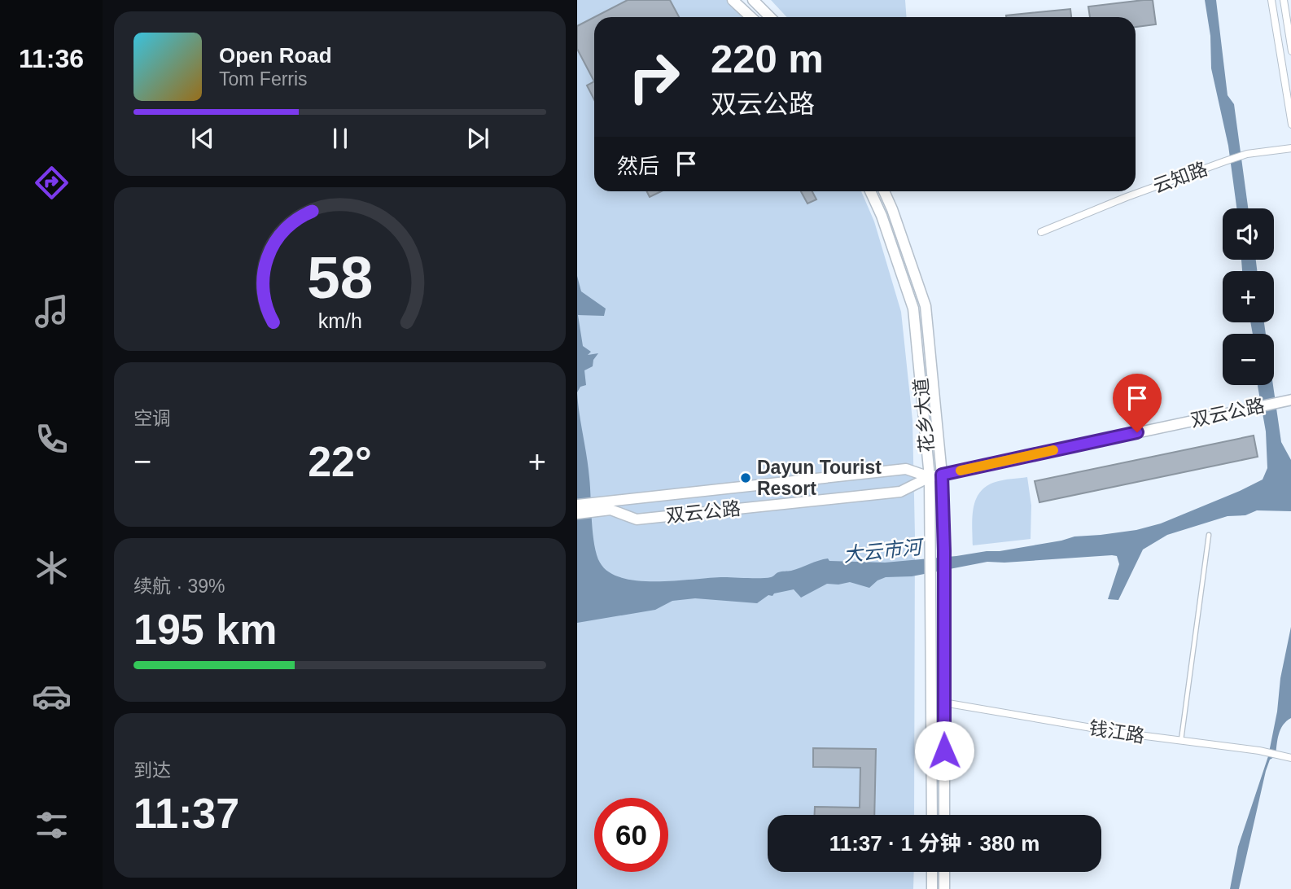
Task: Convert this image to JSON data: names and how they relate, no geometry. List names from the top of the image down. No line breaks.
{"streets":{"main road":["双云公路","花乡大道"],"street":["云知路","钱江路"]},"crossings":[["双云公路","花乡大道"],["花乡大道","钱江路"]],"water":["大云市河"],"places":["Dayun Tourist Resort"],"page":{"tabs":"11:36","turn":["220 m","双云公路"],"song":["Open Road","Tom Ferris"],"then":"然后","map_buttons":["+","−"],"tile":["空调",["续航 · 39%","195 km"],["到达","11:37"]],"heat":["−","22°","+"],"limit":"60","trip":"11:37 · 1 分钟 · 380 m","gauge":["58","km/h"]}}
